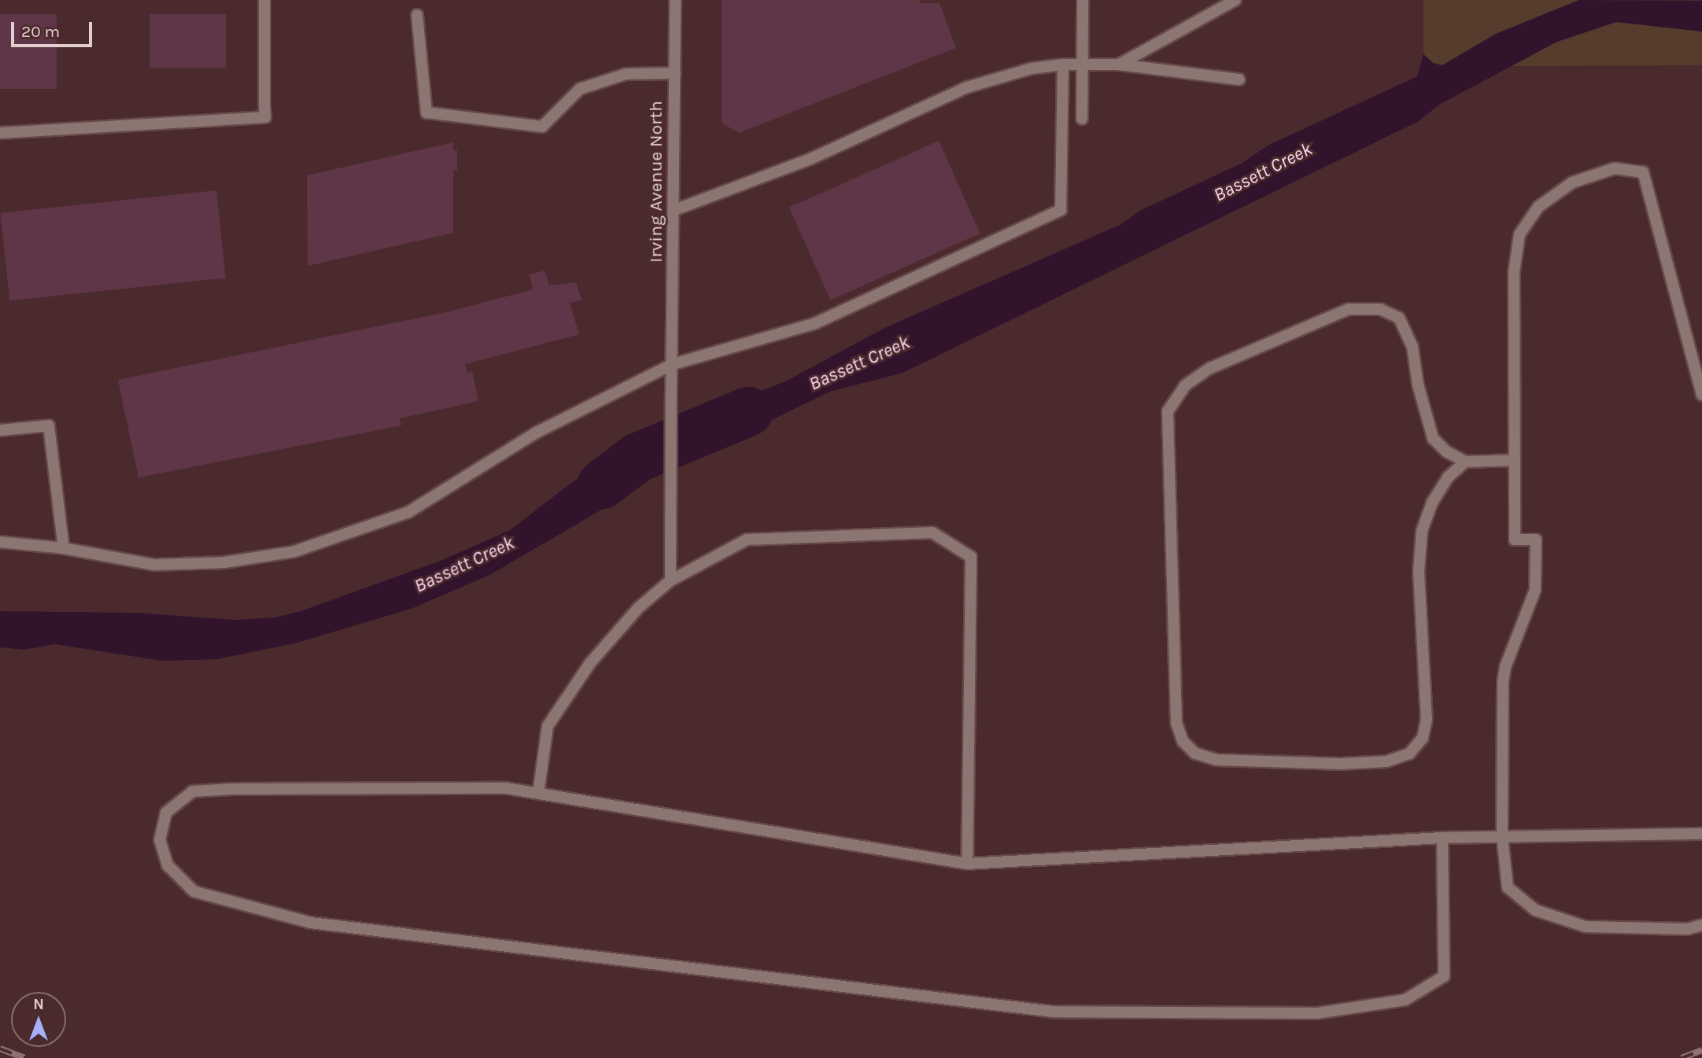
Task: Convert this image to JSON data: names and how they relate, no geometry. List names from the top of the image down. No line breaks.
{"streets":{"street":["Irving Avenue North"]},"water":["Bassett Creek"],"scale_bar":"20 m","north":"top"}
